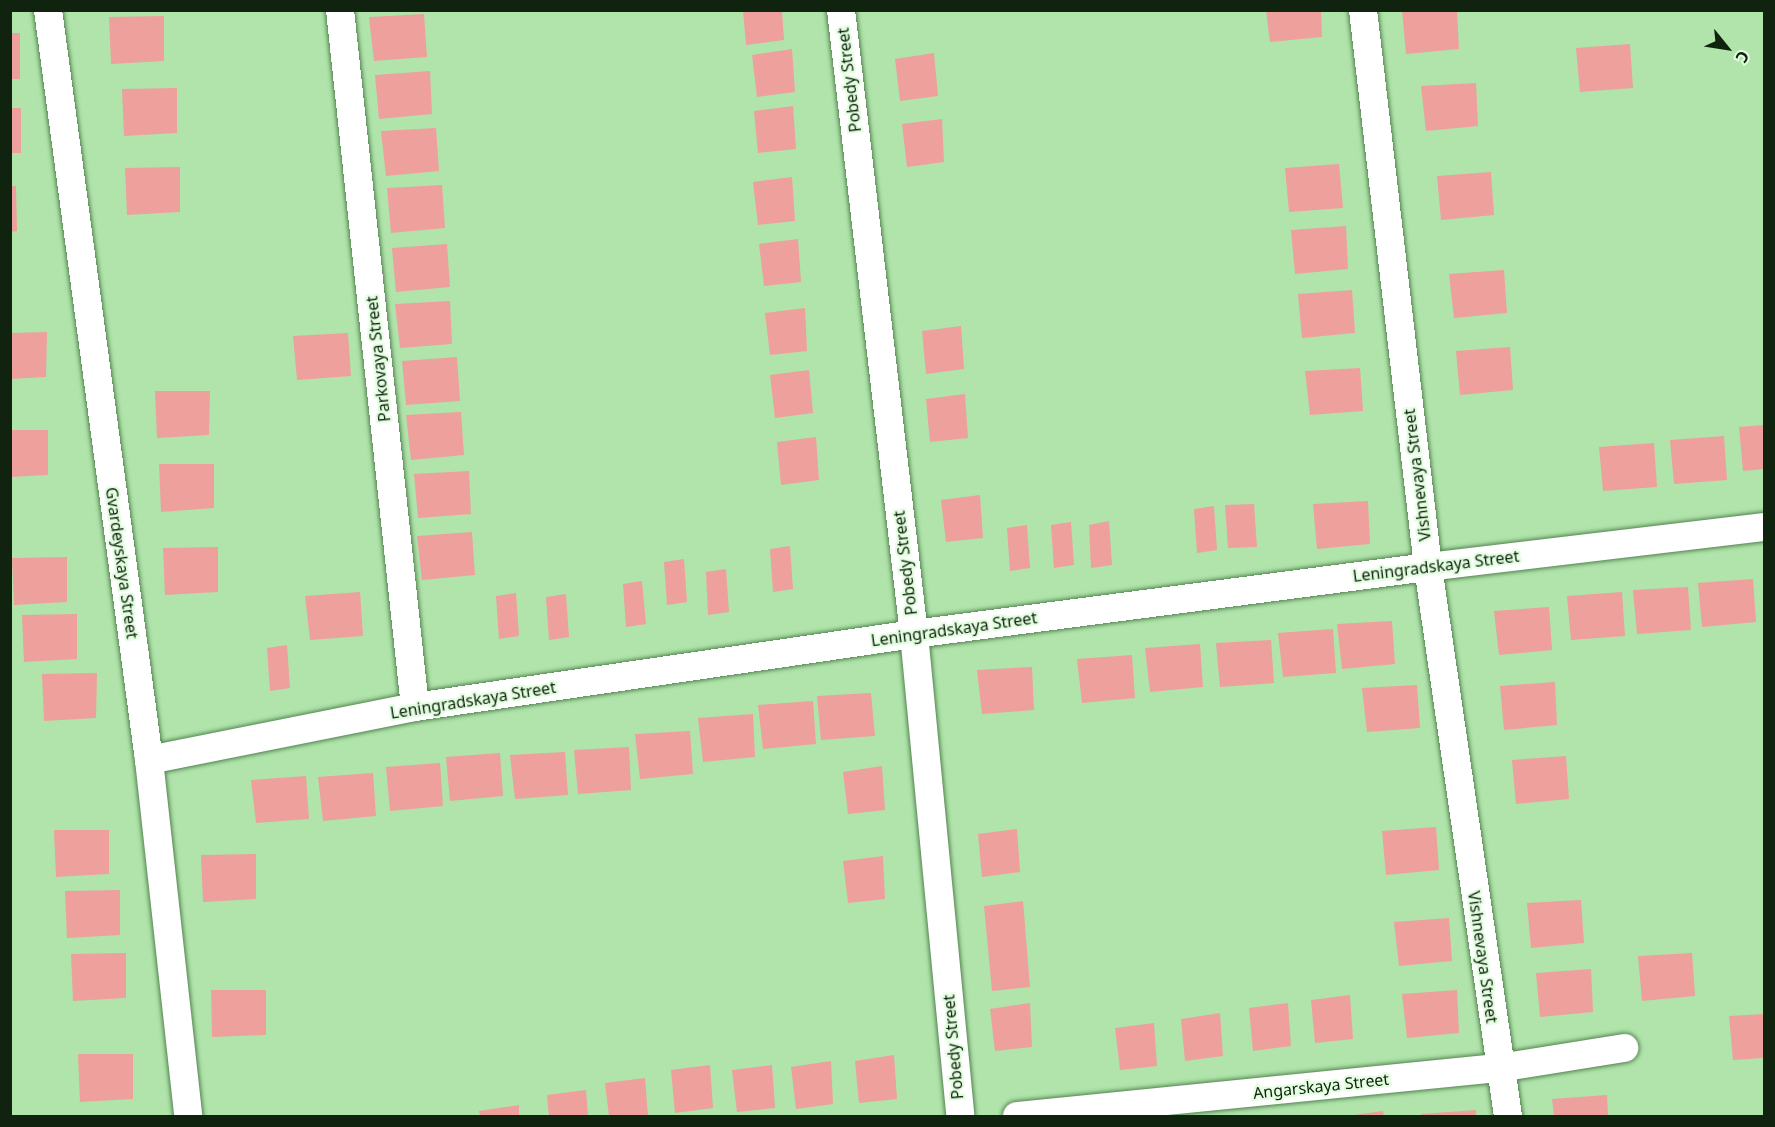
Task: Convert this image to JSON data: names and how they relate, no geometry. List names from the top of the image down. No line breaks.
{"streets":{"street":["Pobedy Street","Parkovaya Street","Vishnevaya Street","Gvardeyskaya Street","Leningradskaya Street","Angarskaya Street"]},"crossings":[["Pobedy Street","Leningradskaya Street"],["Parkovaya Street","Leningradskaya Street"],["Vishnevaya Street","Leningradskaya Street"],["Vishnevaya Street","Angarskaya Street"],["Gvardeyskaya Street","Leningradskaya Street"]],"north":"bottom right"}
